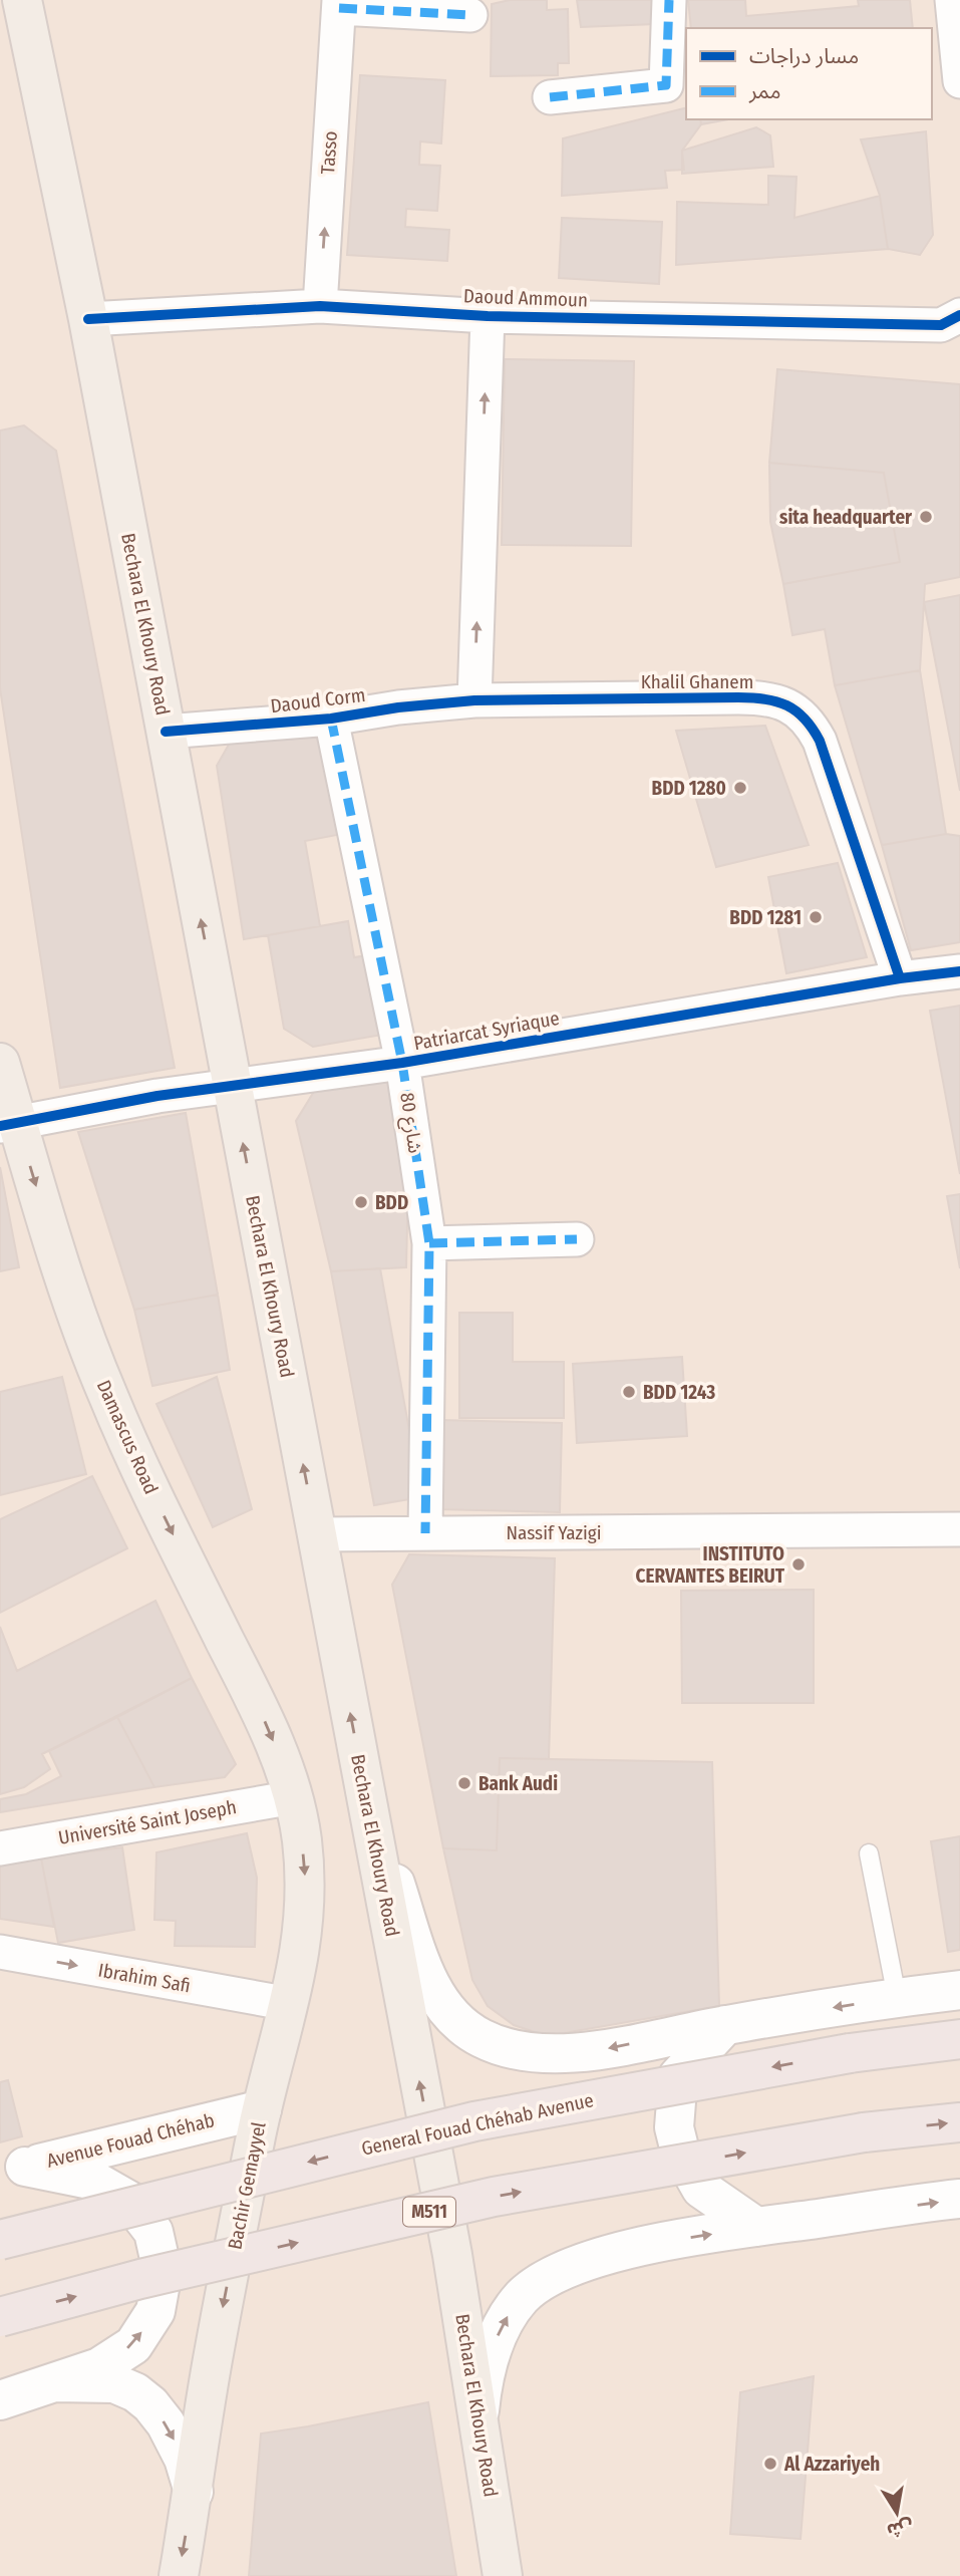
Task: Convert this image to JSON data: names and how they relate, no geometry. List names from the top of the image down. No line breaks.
{"streets":{"highway":["General Fouad Chéhab Avenue","M511"],"main road":["Bechara El Khoury Road","Damascus Road","Bachir Gemayyel"],"street":["Tasso","Daoud Ammoun","Khalil Ghanem","Daoud Corm","Patriarcat Syriaque","شارع 80","Nassif Yazigi","Université Saint Joseph","Ibrahim Safi","Avenue Fouad Chéhab"]},"crossings":[["Tasso","Daoud Ammoun"],["Daoud Ammoun","Bechara El Khoury Road"],["Bechara El Khoury Road","Daoud Corm"],["Bechara El Khoury Road","Patriarcat Syriaque"],["Bechara El Khoury Road","Nassif Yazigi"],["Khalil Ghanem","Daoud Corm"],["Khalil Ghanem","Patriarcat Syriaque"],["Daoud Corm","شارع 80"],["Patriarcat Syriaque","شارع 80"],["Patriarcat Syriaque","Damascus Road"],["شارع 80","Nassif Yazigi"],["Damascus Road","Université Saint Joseph"],["Damascus Road","Bachir Gemayyel"],["Université Saint Joseph","Bachir Gemayyel"],["Ibrahim Safi","Bachir Gemayyel"],["Avenue Fouad Chéhab","Bachir Gemayyel"]],"one_way":["Tasso","Bechara El Khoury Road","Damascus Road","Ibrahim Safi","Bachir Gemayyel"],"places":["sita headquarter","BDD 1280","BDD 1281","BDD","BDD 1243","INSTITUTO CERVANTES BEIRUT","Bank Audi","Al Azzariyeh"],"legend":["مسار دراجات","ممر"],"north":"bottom"}
